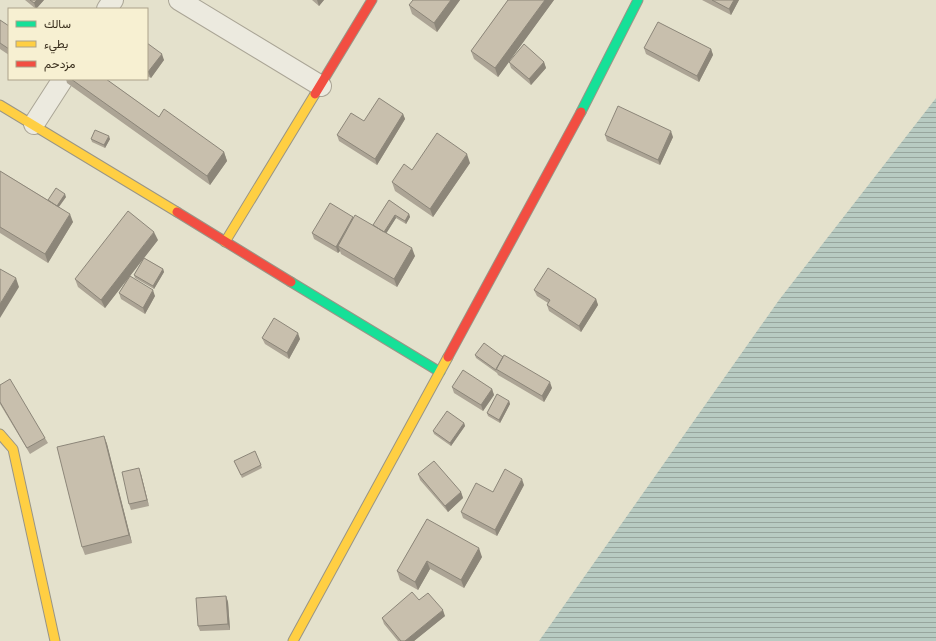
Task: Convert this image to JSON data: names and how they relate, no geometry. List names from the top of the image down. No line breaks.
{"legend":["سالك","بطيء","مزدحم"]}
